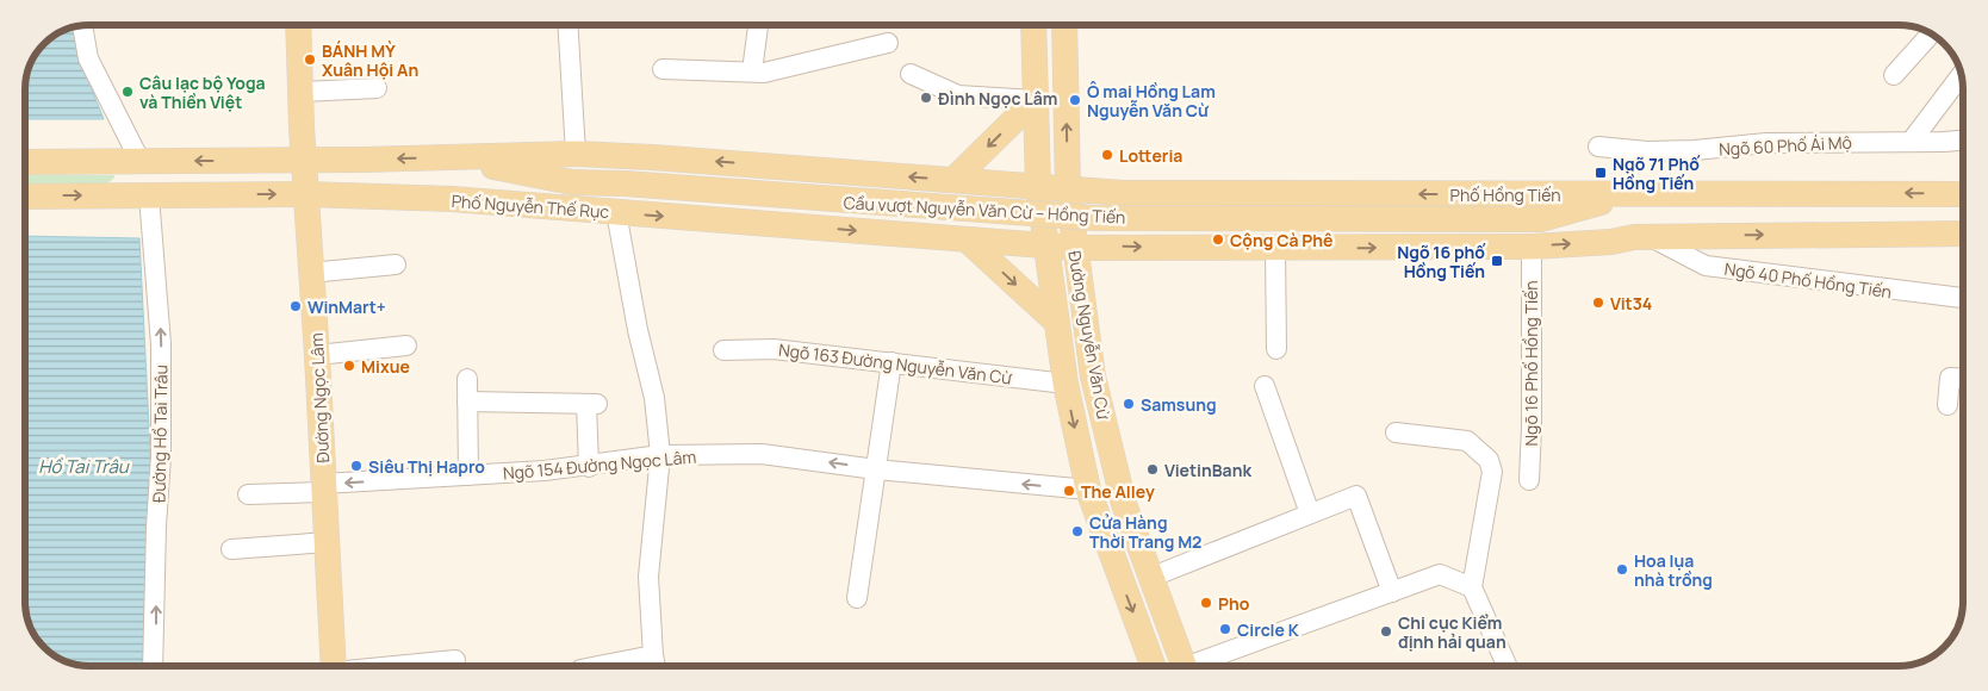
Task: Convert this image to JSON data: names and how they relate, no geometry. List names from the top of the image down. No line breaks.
{"streets":{"main road":["Phố Hồng Tiến","Phố Nguyễn Thế Rục","Cầu vượt Nguyễn Văn Cừ – Hồng Tiến","Đường Nguyễn Văn Cừ","Đường Ngọc Lâm"],"street":["Ngõ 60 Phố Ái Mộ","Ngõ 40 Phố Hồng Tiến","Ngõ 163 Đường Nguyễn Văn Cừ","Ngõ 16 Phố Hồng Tiến","Đường Hồ Tai Trâu","Ngõ 154 Đường Ngọc Lâm"]},"crossings":[["Phố Hồng Tiến","Đường Nguyễn Văn Cừ"],["Phố Nguyễn Thế Rục","Đường Nguyễn Văn Cừ"],["Phố Nguyễn Thế Rục","Đường Ngọc Lâm"],["Phố Nguyễn Thế Rục","Đường Hồ Tai Trâu"],["Đường Nguyễn Văn Cừ","Ngõ 163 Đường Nguyễn Văn Cừ"],["Đường Nguyễn Văn Cừ","Ngõ 154 Đường Ngọc Lâm"],["Đường Ngọc Lâm","Ngõ 154 Đường Ngọc Lâm"]],"one_way":["Đường Hồ Tai Trâu","Ngõ 154 Đường Ngọc Lâm"],"water":["Hồ Tai Trâu"],"places":{"other":["BÁNH MỲ Xuân Hội An","Câu lạc bộ Yoga và Thiền Việt","Đình Ngọc Lâm","Ô mai Hồng Lam Nguyễn Văn Cừ","Lotteria","Cộng Cà Phê","Vit34","WinMart+","Mixue","Samsung","Siêu Thị Hapro","VietinBank","The Alley","Cửa Hàng Thời Trang M2","Hoa lụa nhà trồng","Pho","Circle K","Chi cục Kiểm định hải quan"],"transit":["Ngõ 71 Phố Hồng Tiến","Ngõ 16 phố Hồng Tiến"]}}
